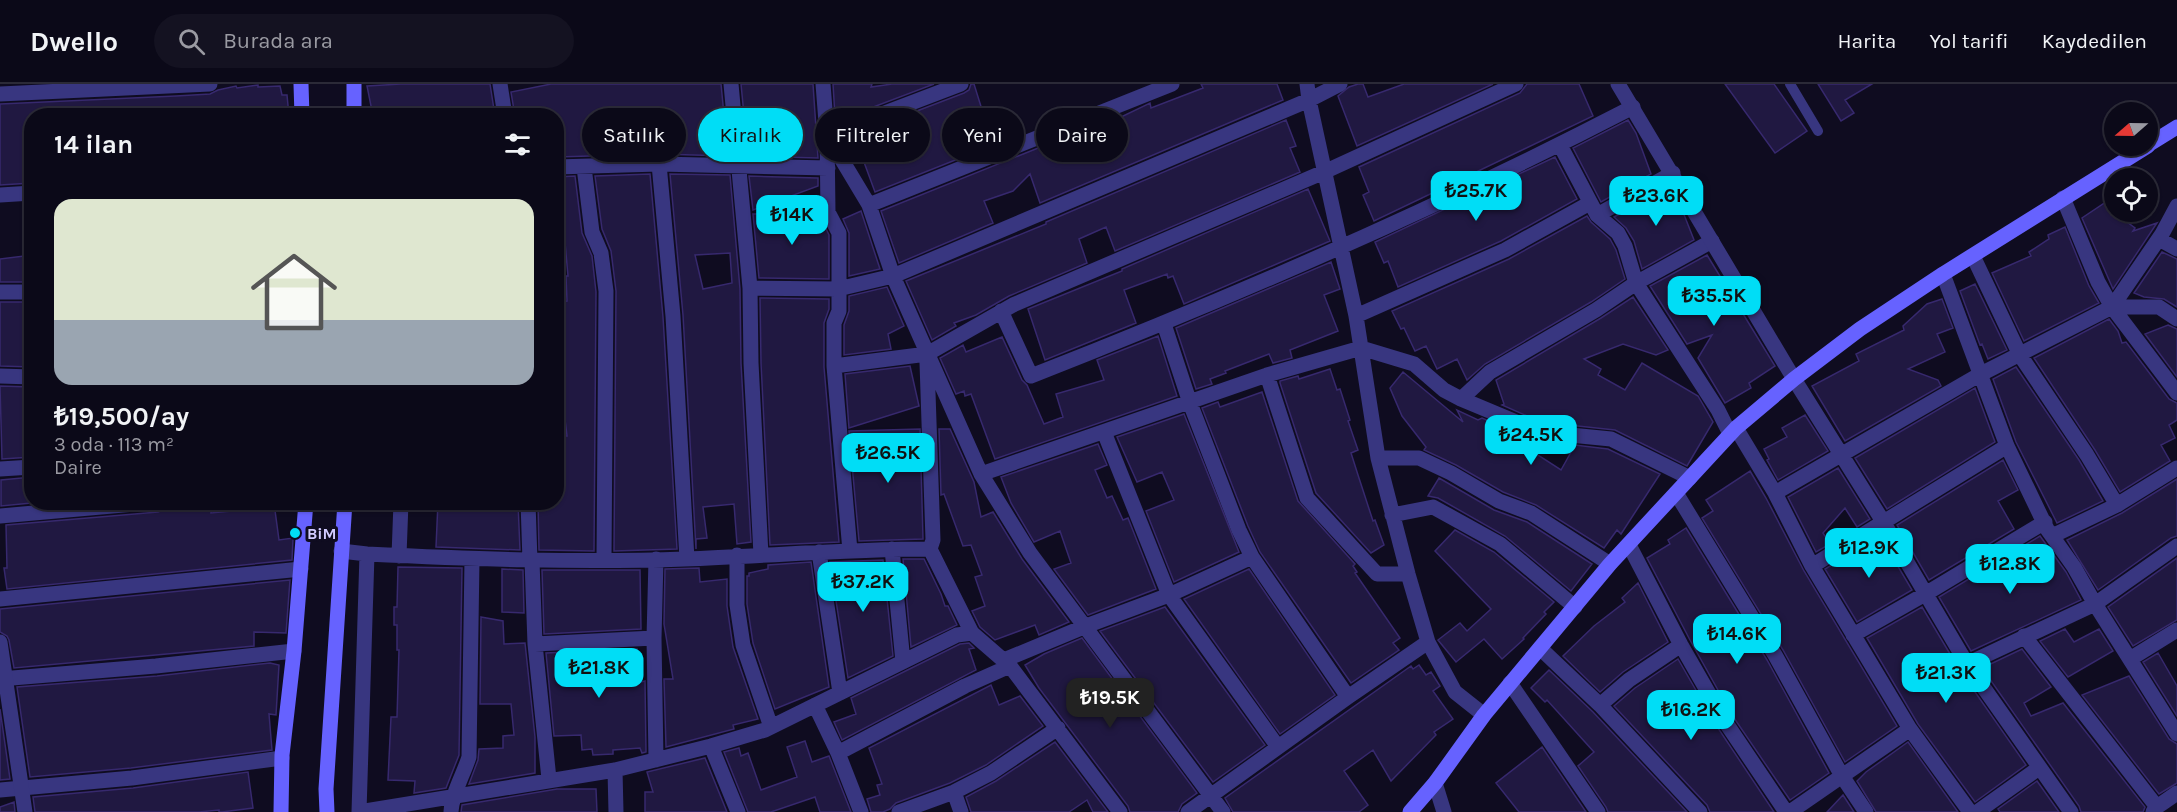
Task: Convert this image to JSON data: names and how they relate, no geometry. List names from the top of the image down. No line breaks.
{"places":["BiM"],"north":"left","page":{"header":"Dwello","search":"Burada ara","nav":["Harita","Yol tarifi","Kaydedilen"],"chip":["Satılık","Kiralık","Filtreler","Yeni","Daire"],"heading":"14 ilan","price":["₺25.7K","₺23.6K","₺14K","₺35.5K","₺24.5K","₺26.5K","₺12.9K","₺12.8K","₺37.2K","₺14.6K","₺21.8K","₺21.3K","₺19.5K","₺16.2K"],"list":[{"name":"₺19,500/ay","note":"3 oda · 113 m² · Daire"}]}}
